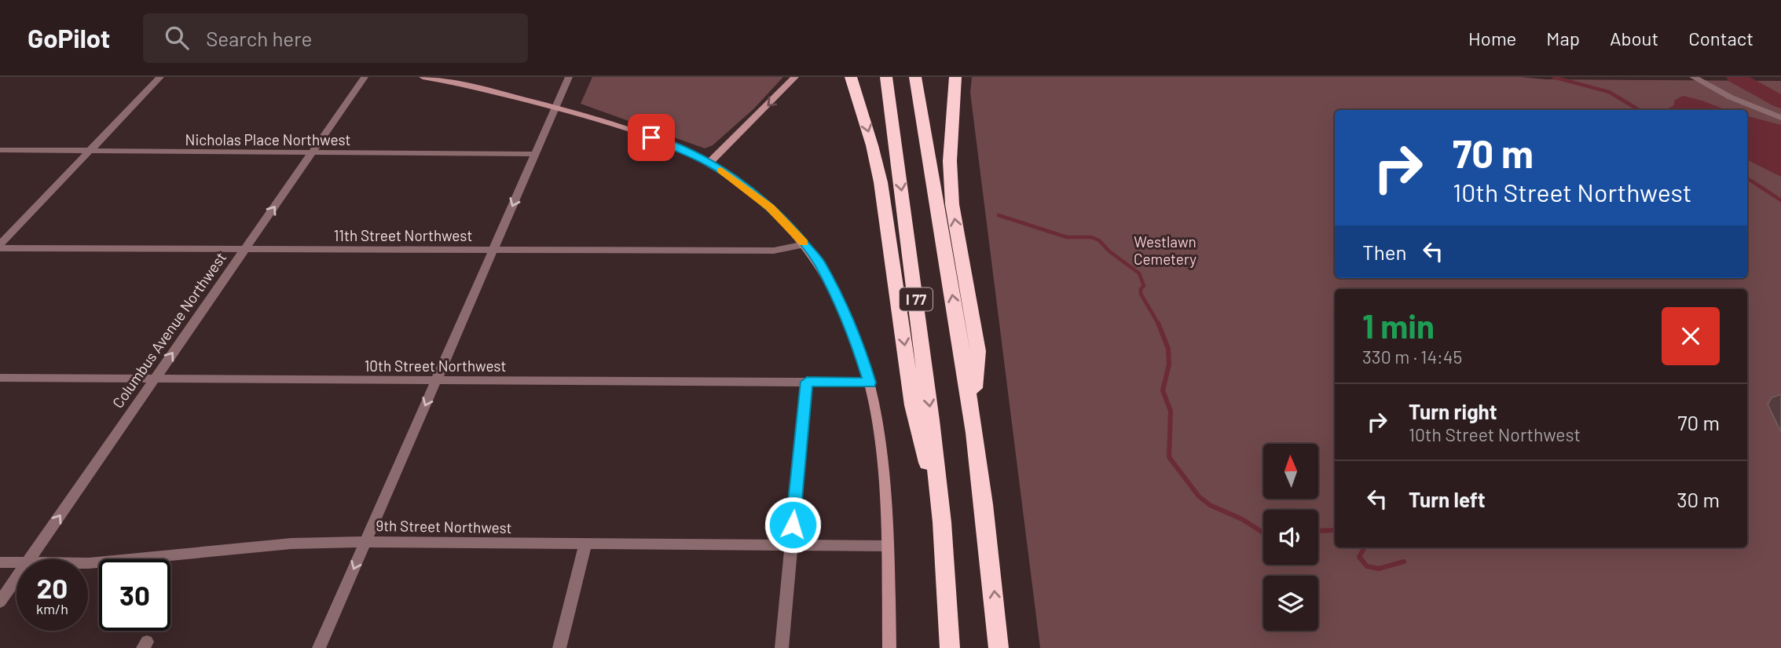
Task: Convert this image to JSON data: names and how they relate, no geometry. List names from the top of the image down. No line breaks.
{"streets":{"highway":["I 77"],"street":["Nicholas Place Northwest","11th Street Northwest","Columbus Avenue Northwest","10th Street Northwest","9th Street Northwest"]},"crossings":[["Nicholas Place Northwest","Columbus Avenue Northwest"],["11th Street Northwest","Columbus Avenue Northwest"],["Columbus Avenue Northwest","10th Street Northwest"]],"one_way":["Columbus Avenue Northwest"],"parks":["Westlawn Cemetery"],"north":"top","page":{"header":"GoPilot","search":"Search here","nav":["Home","Map","About","Contact"],"turn":["70 m","10th Street Northwest"],"then":"Then","heading":["1 min","330 m · 14:45"],"list":[{"name":"Turn right","note":"10th Street Northwest","value":"70 m"},{"name":"Turn left","value":"30 m"}],"speed":"20 km/h","limit":"30"}}
